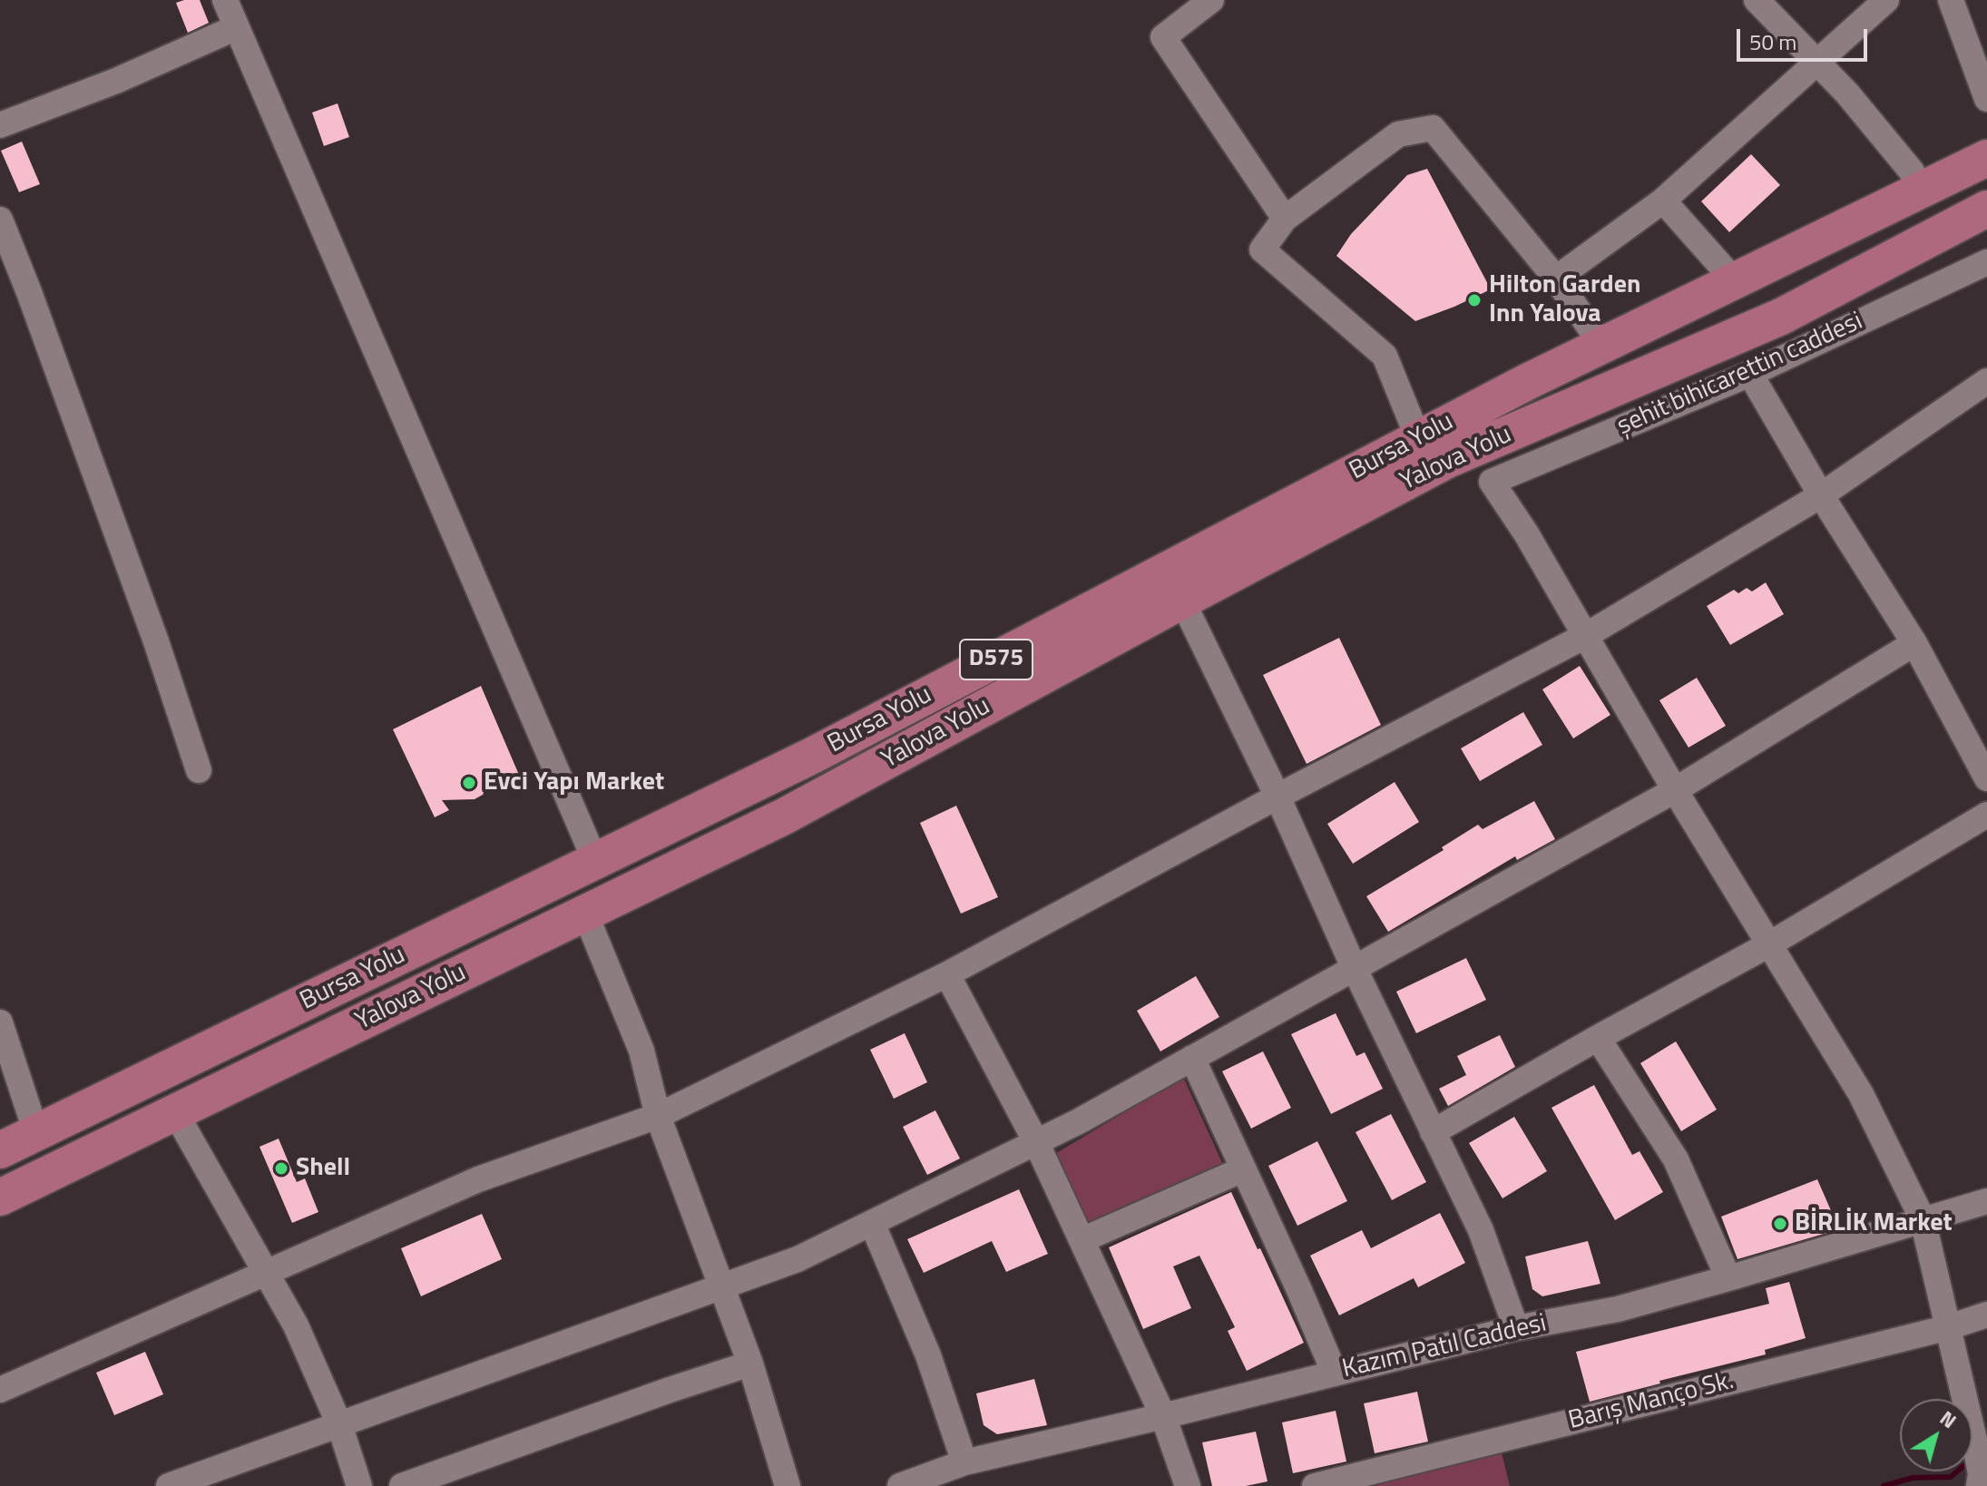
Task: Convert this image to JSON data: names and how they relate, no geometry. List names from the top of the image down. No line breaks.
{"streets":{"highway":["Bursa Yolu","Yalova Yolu","D575"],"street":["şehit bihicarettin caddesi","Kazım Patıl Caddesi","Barış Manço Sk."]},"places":["Hilton Garden Inn Yalova","Evci Yapı Market","Shell","BİRLİK Market"],"scale_bar":"50 m","north":"top right"}
